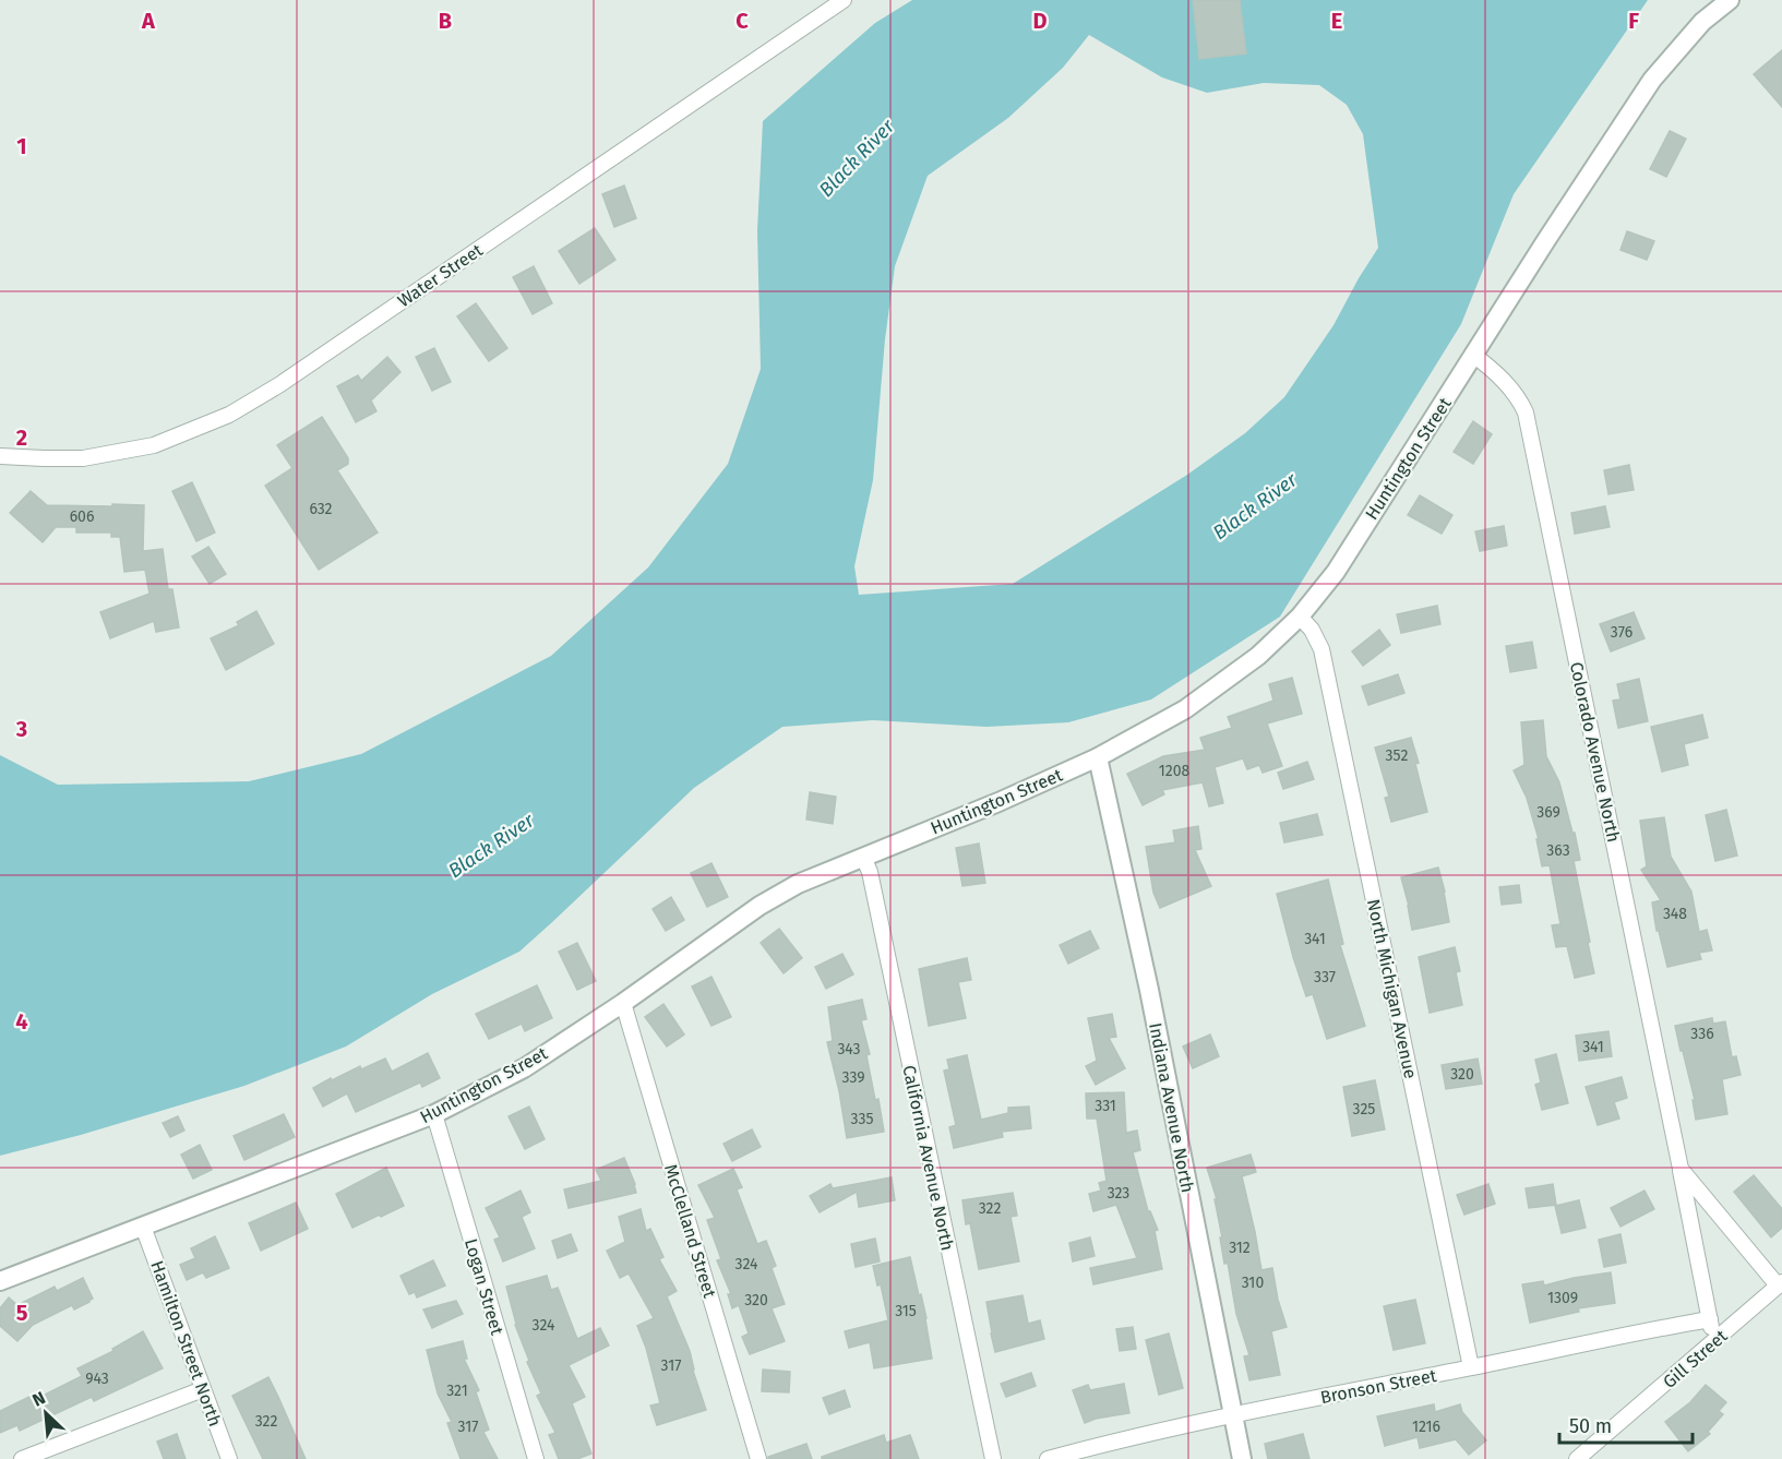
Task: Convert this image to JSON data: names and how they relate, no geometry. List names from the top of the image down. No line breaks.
{"streets":{"street":["Water Street","Huntington Street","Colorado Avenue North","North Michigan Avenue","Indiana Avenue North","California Avenue North","McClelland Street","Logan Street","Hamilton Street North","Gill Street","Bronson Street"]},"crossings":[["Huntington Street","Colorado Avenue North"],["Huntington Street","North Michigan Avenue"],["Huntington Street","Indiana Avenue North"],["Huntington Street","California Avenue North"],["Huntington Street","McClelland Street"],["Huntington Street","Logan Street"],["Huntington Street","Hamilton Street North"],["Colorado Avenue North","Gill Street"],["Colorado Avenue North","Bronson Street"],["North Michigan Avenue","Bronson Street"],["Indiana Avenue North","Bronson Street"]],"water":["Black River"],"house_numbers":["632","606","376","352","1208","369","363","348","341","337","336","341","343","320","339","331","325","335","323","322","312","324","310","1309","320","315","324","317","943","321","322","317","1216"],"scale_bar":"50 m","north":"top left","grid":{"columns":["A","B","C","D","E","F"],"rows":["1","2","3","4","5"]}}
